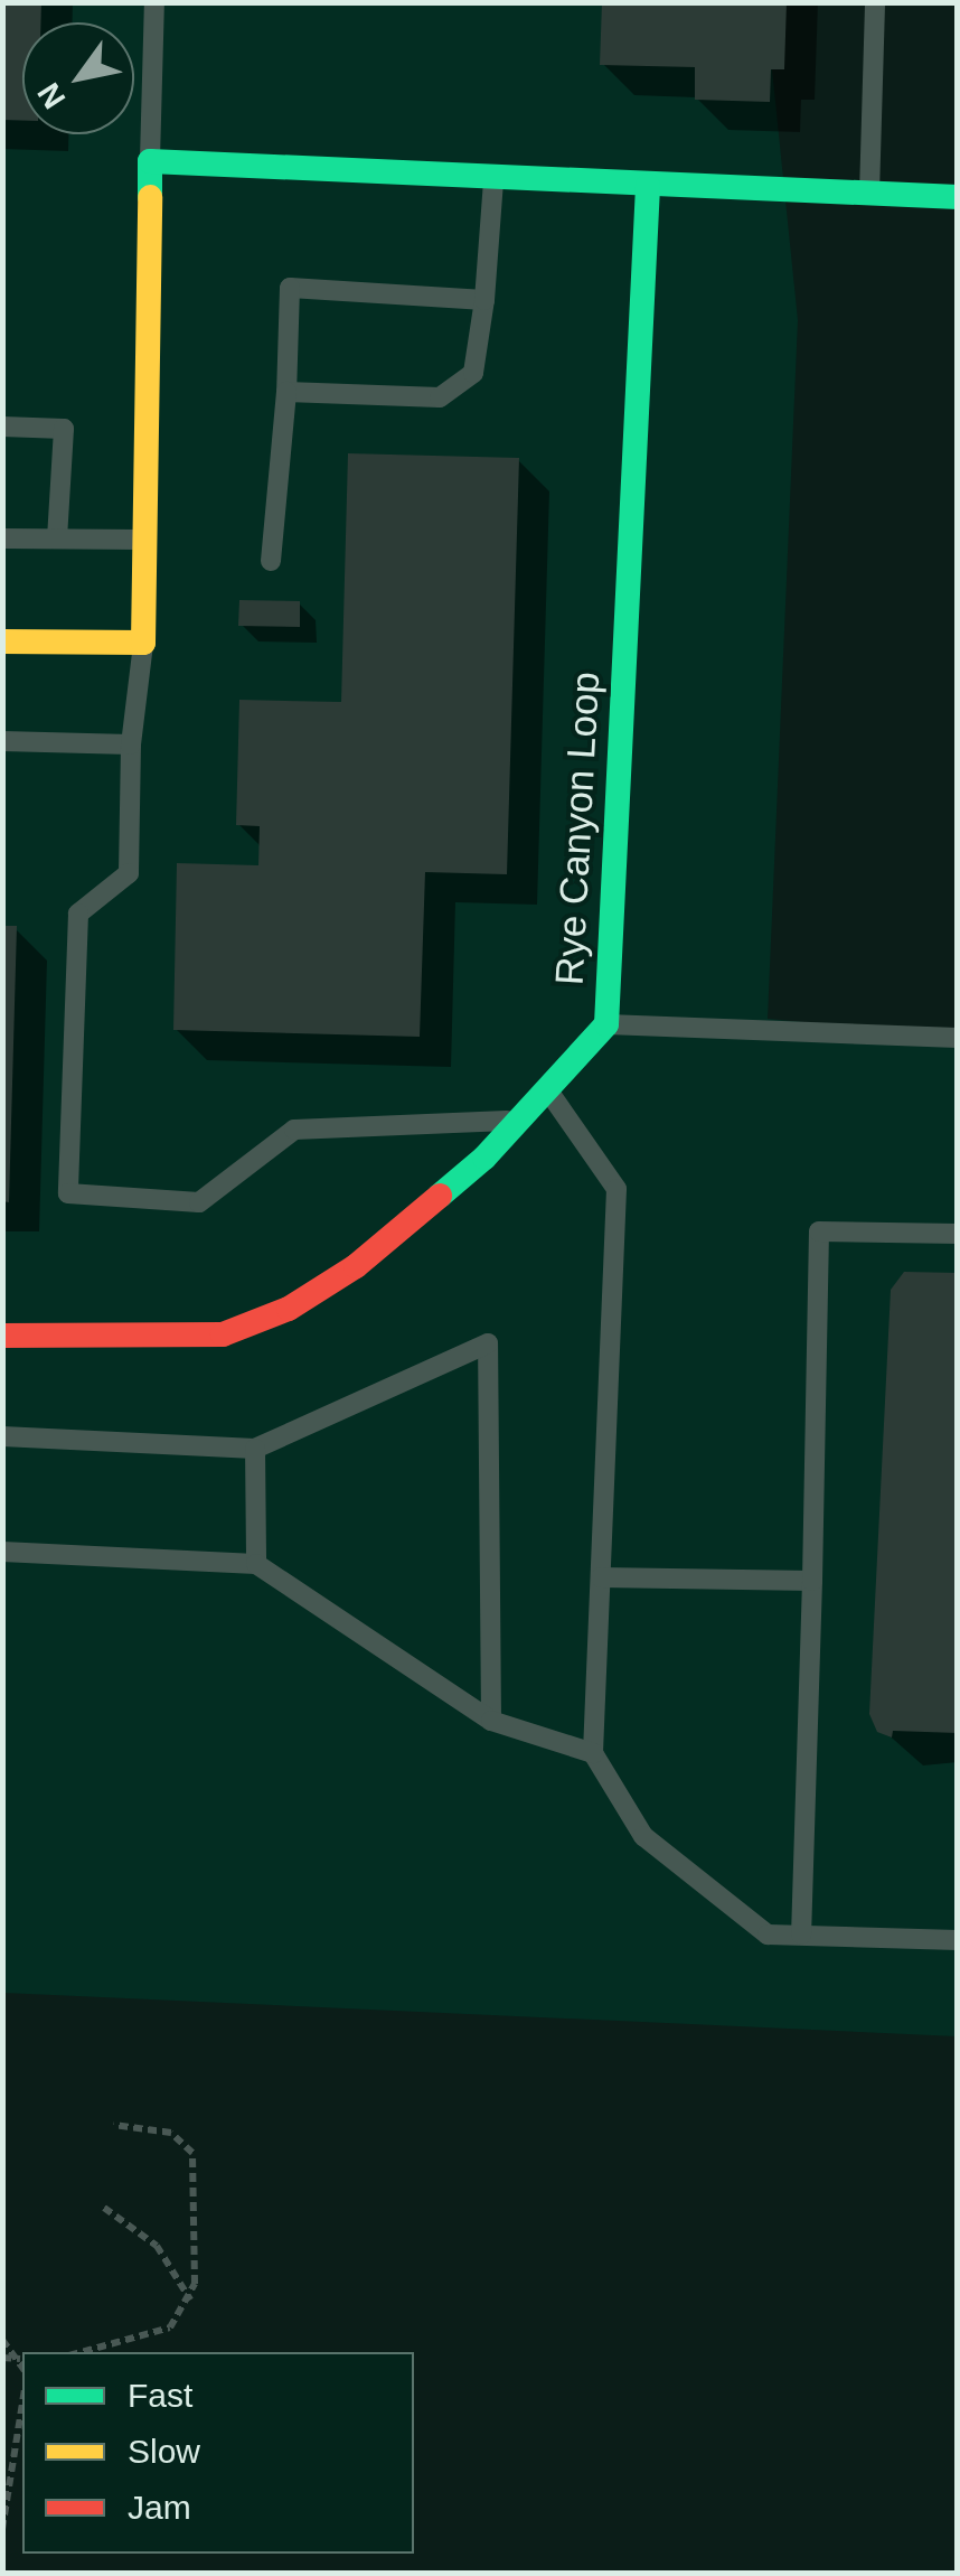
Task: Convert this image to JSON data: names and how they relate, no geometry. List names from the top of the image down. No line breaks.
{"streets":{"street":["Rye Canyon Loop"]},"legend":["Fast","Slow","Jam"],"north":"bottom left"}
